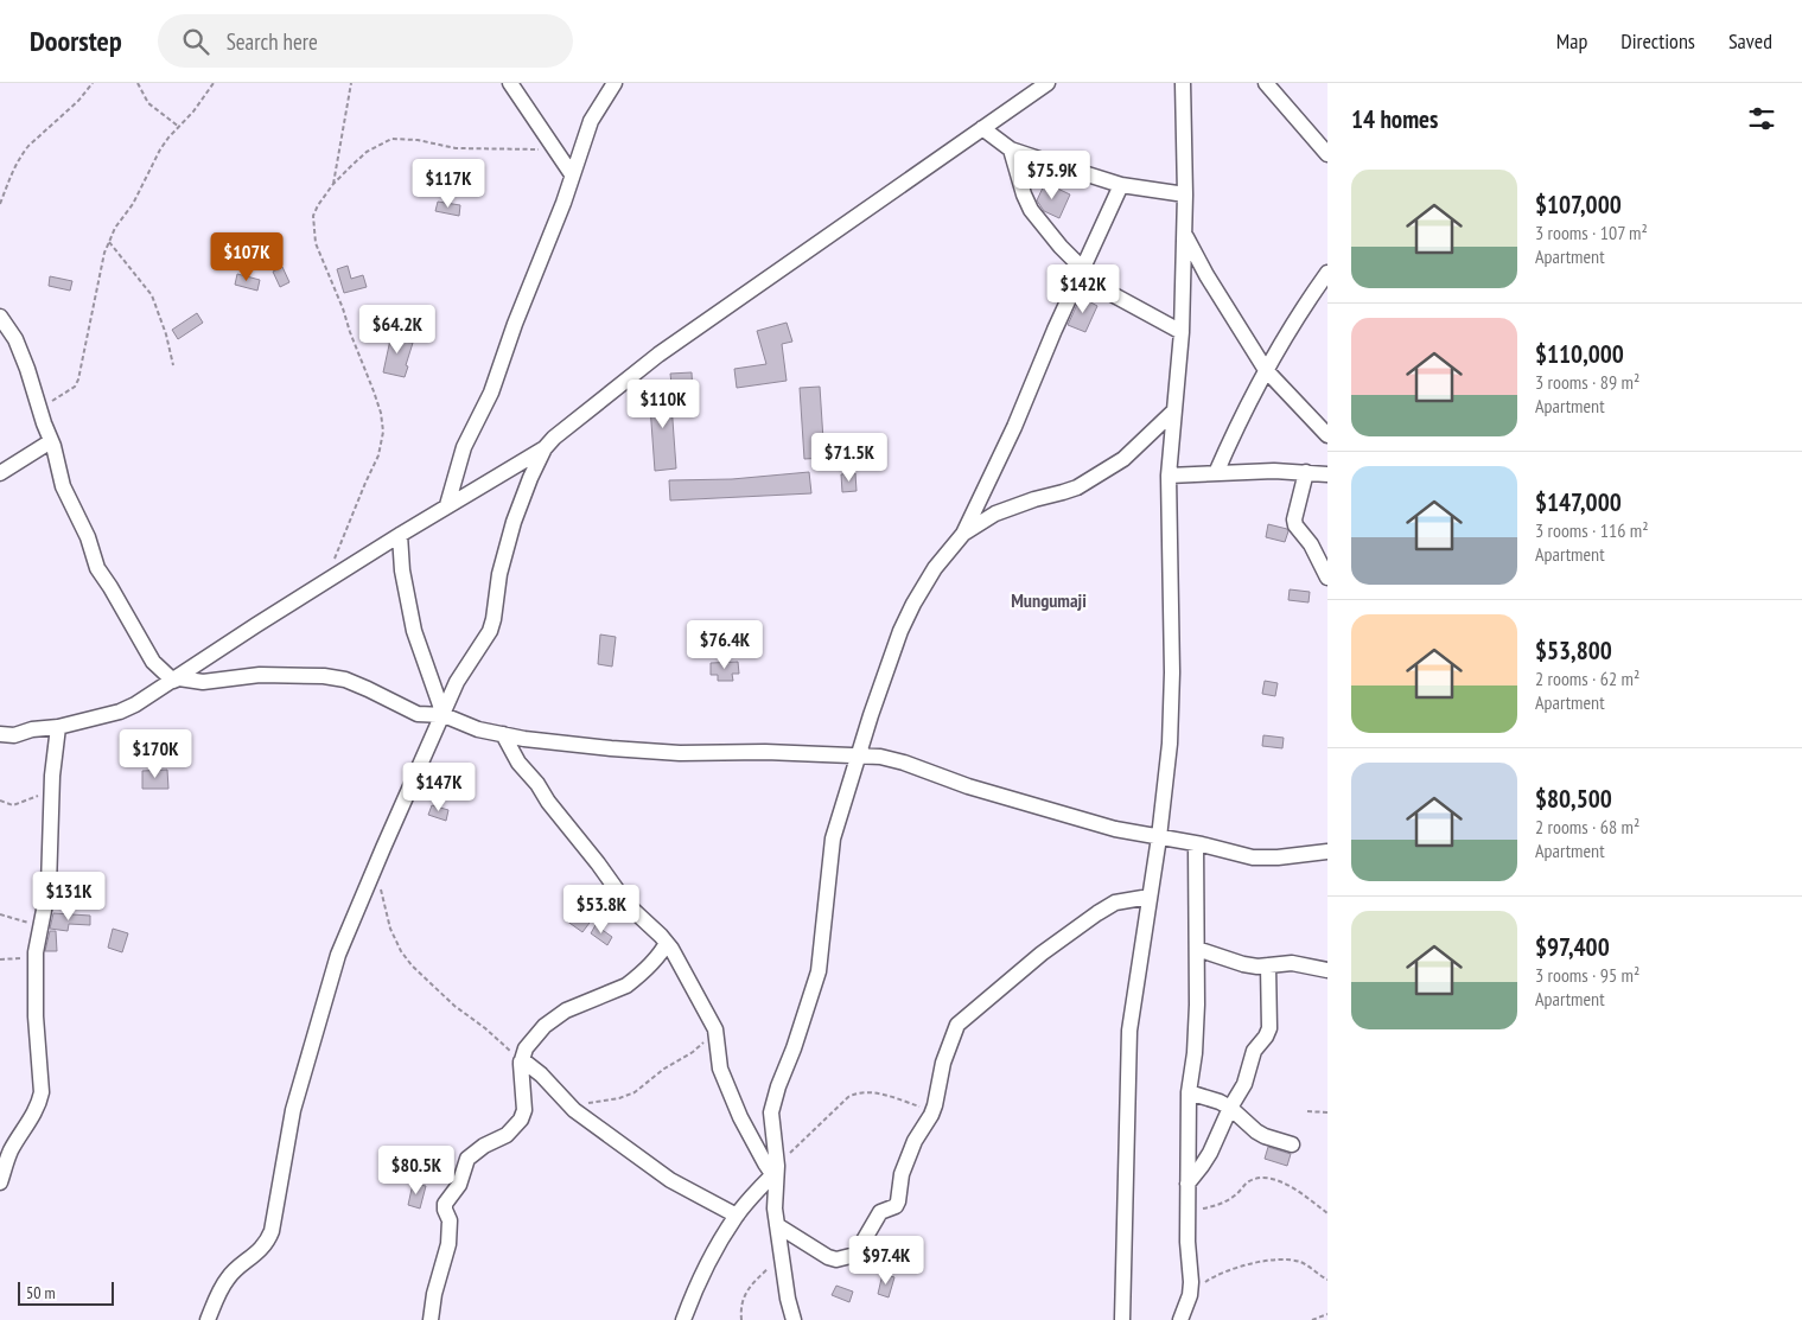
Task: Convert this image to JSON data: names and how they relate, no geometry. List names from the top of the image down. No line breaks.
{"districts":["Mungumaji"],"scale_bar":"50 m","page":{"header":"Doorstep","search":"Search here","nav":["Map","Directions","Saved"],"heading":"14 homes","price":["$75.9K","$117K","$107K","$142K","$64.2K","$110K","$71.5K","$76.4K","$170K","$147K","$131K","$53.8K","$80.5K","$97.4K"],"list":[{"name":"$107,000","note":"3 rooms · 107 m² · Apartment"},{"name":"$110,000","note":"3 rooms · 89 m² · Apartment"},{"name":"$147,000","note":"3 rooms · 116 m² · Apartment"},{"name":"$53,800","note":"2 rooms · 62 m² · Apartment"},{"name":"$80,500","note":"2 rooms · 68 m² · Apartment"},{"name":"$97,400","note":"3 rooms · 95 m² · Apartment"}],"scale":"50 m"}}
